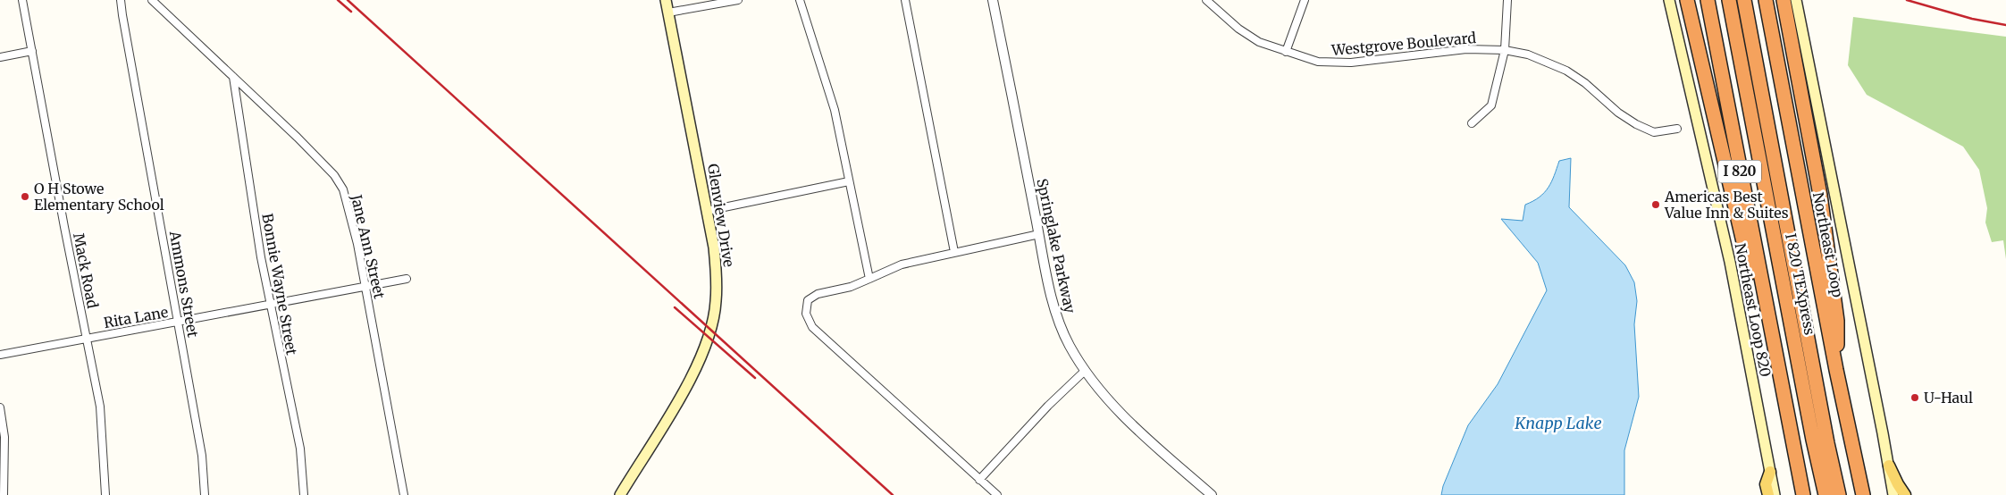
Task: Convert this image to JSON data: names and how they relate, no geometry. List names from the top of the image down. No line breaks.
{"streets":{"highway":["I 820","Northeast Loop","I 820 TEXpress"],"main road":["Glenview Drive","Northeast Loop 820"],"street":["Westgrove Boulevard","Springlake Parkway","Jane Ann Street","Mack Road","Ammons Street","Bonnie Wayne Street","Rita Lane"]},"crossings":[["Jane Ann Street","Bonnie Wayne Street"],["Jane Ann Street","Rita Lane"],["Mack Road","Rita Lane"],["Ammons Street","Rita Lane"],["Bonnie Wayne Street","Rita Lane"]],"water":["Knapp Lake"],"places":["O H Stowe Elementary School","Americas Best Value Inn & Suites","U-Haul"]}
